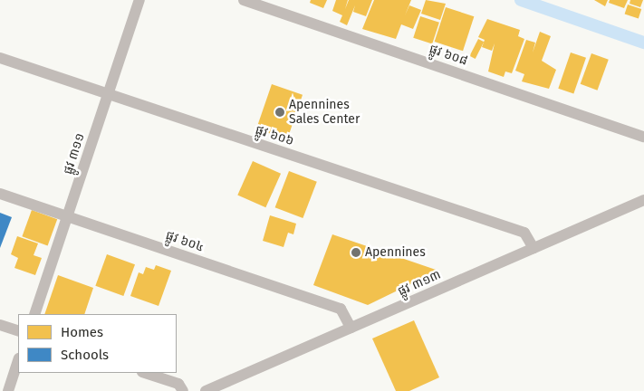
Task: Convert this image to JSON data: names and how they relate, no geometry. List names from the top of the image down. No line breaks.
{"streets":{"street":["ផ្លូវ ៦០៨","ផ្លូវ ៦០៦","ផ្លូវ ៣១១","ផ្លូវ ៦០៤","ផ្លូវ ៣១៣"]},"crossings":[["ផ្លូវ ៦០៦","ផ្លូវ ៣១១"],["ផ្លូវ ៦០៦","ផ្លូវ ៣១៣"],["ផ្លូវ ៣១១","ផ្លូវ ៦០៤"],["ផ្លូវ ៦០៤","ផ្លូវ ៣១៣"]],"places":["Apennines Sales Center","Apennines"],"legend":["Homes","Schools"]}
